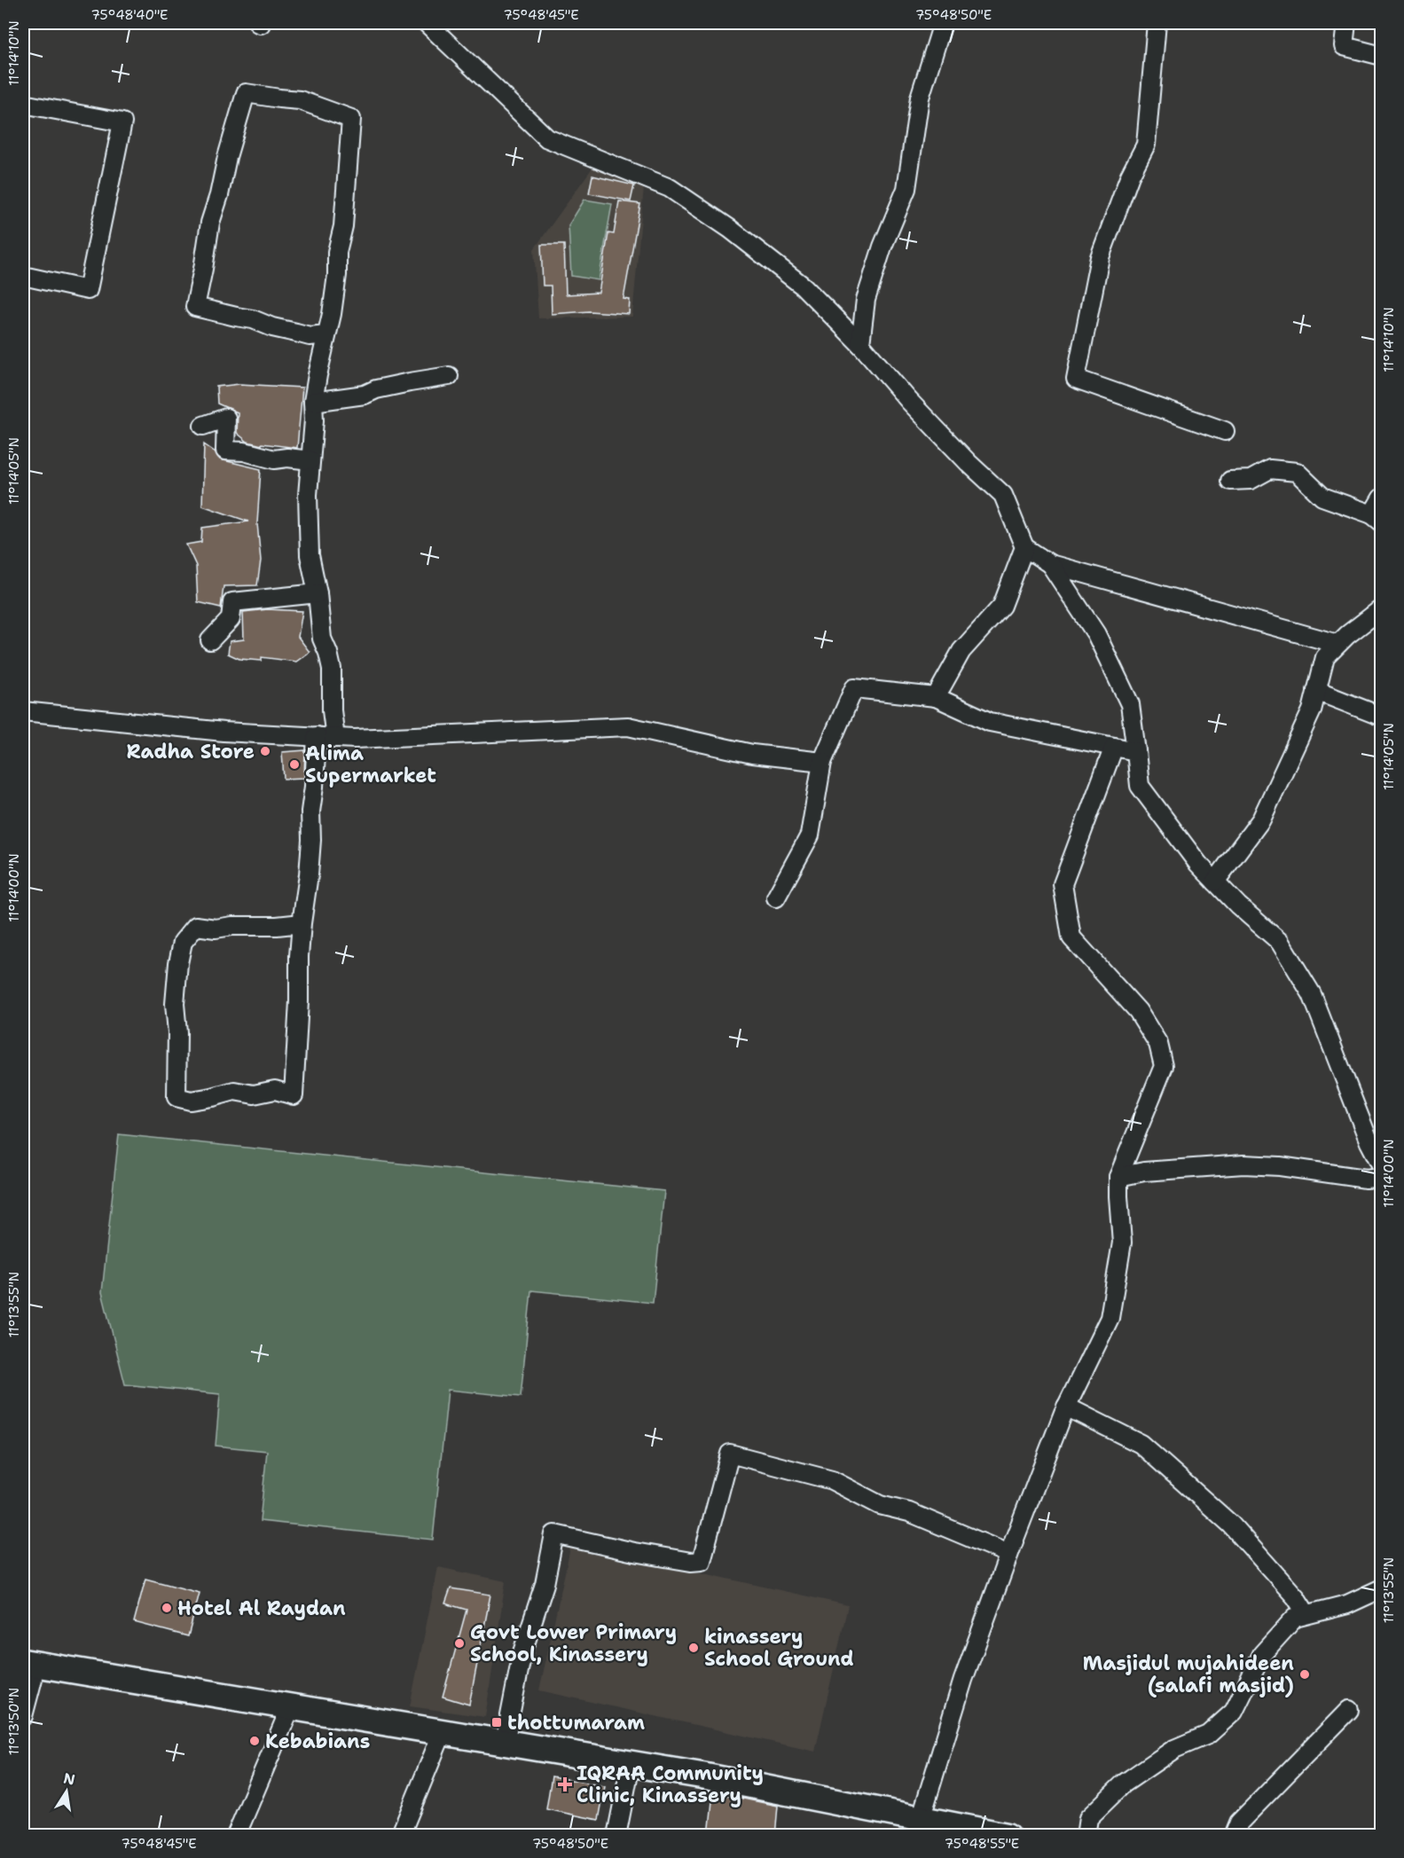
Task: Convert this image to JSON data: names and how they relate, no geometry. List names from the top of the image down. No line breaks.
{"places":{"other":["Radha Store","Alima Supermarket","Hotel Al Raydan","Govt Lower Primary School, Kinassery","kinassery School Ground","Masjidul mujahideen (salafi masjid)","Kebabians"],"transit":["thottumaram"],"health":["IQRAA Community Clinic, Kinassery"]},"north":"top","coordinates":["75°48'40\"E","75°48'45\"E","75°48'50\"E","11°14'10\"N","11°14'05\"N","11°14'00\"N","11°13'55\"N","11°13'50\"N","75°48'55\"E"]}
